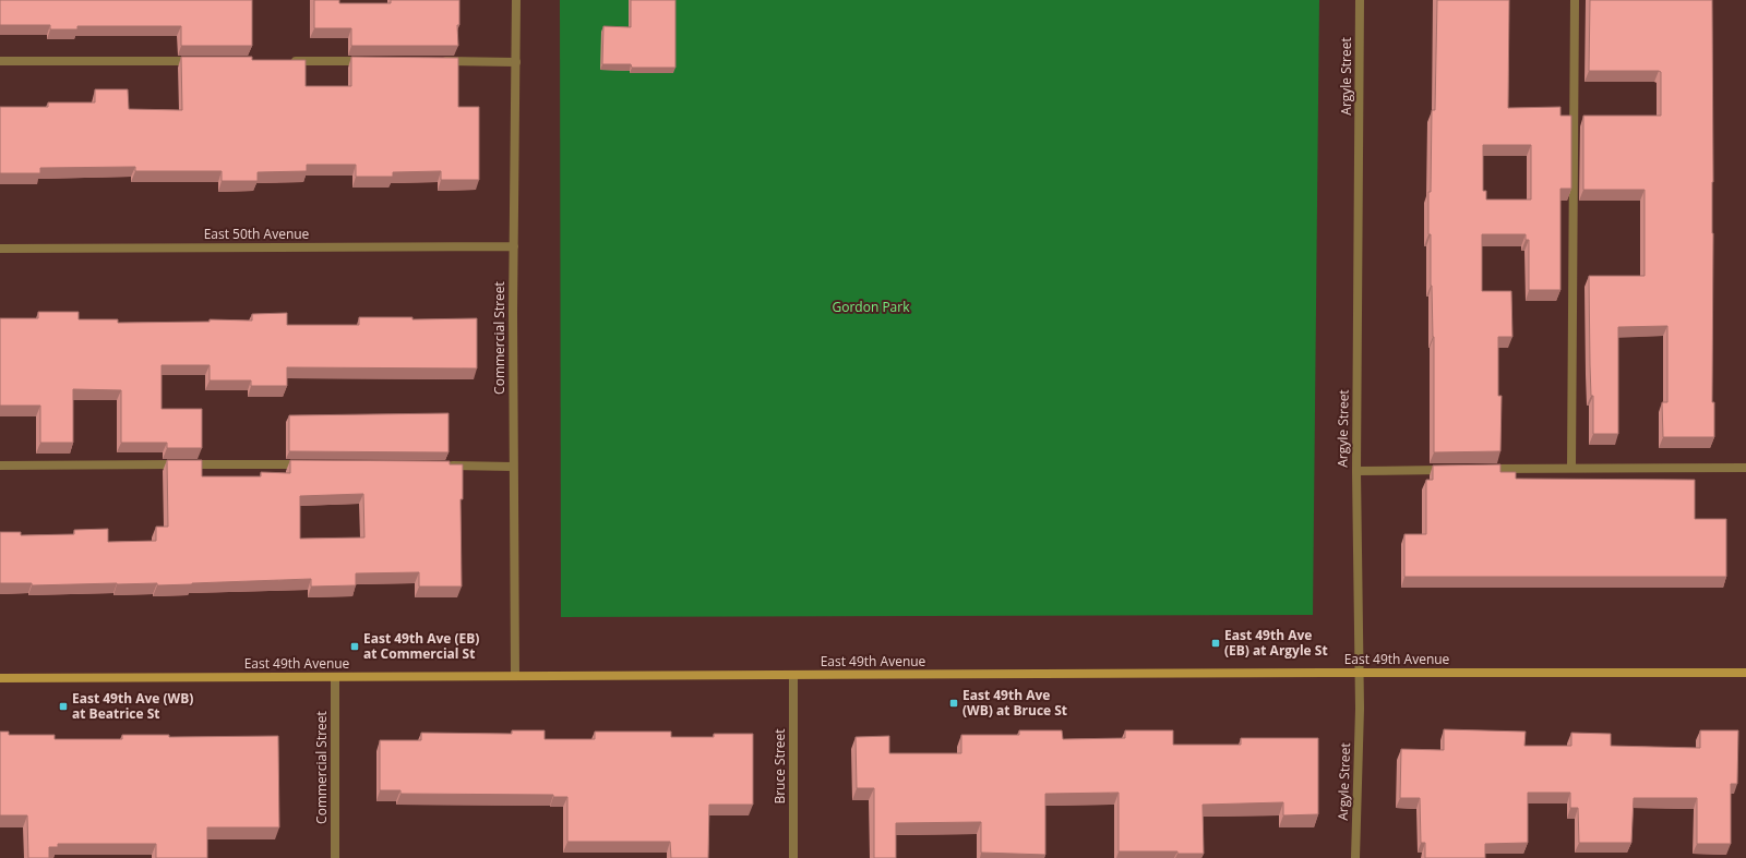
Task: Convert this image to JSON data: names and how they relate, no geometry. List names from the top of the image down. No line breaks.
{"streets":{"street":["Argyle Street","East 50th Avenue","Commercial Street","East 49th Avenue","Bruce Street"]},"crossings":[["Argyle Street","East 49th Avenue"],["East 50th Avenue","Commercial Street"],["Commercial Street","East 49th Avenue"],["East 49th Avenue","Bruce Street"]],"parks":["Gordon Park"],"places":{"transit":["East 49th Ave (EB) at Argyle St","East 49th Ave (EB) at Commercial St","East 49th Ave (WB) at Bruce St","East 49th Ave (WB) at Beatrice St"]}}
